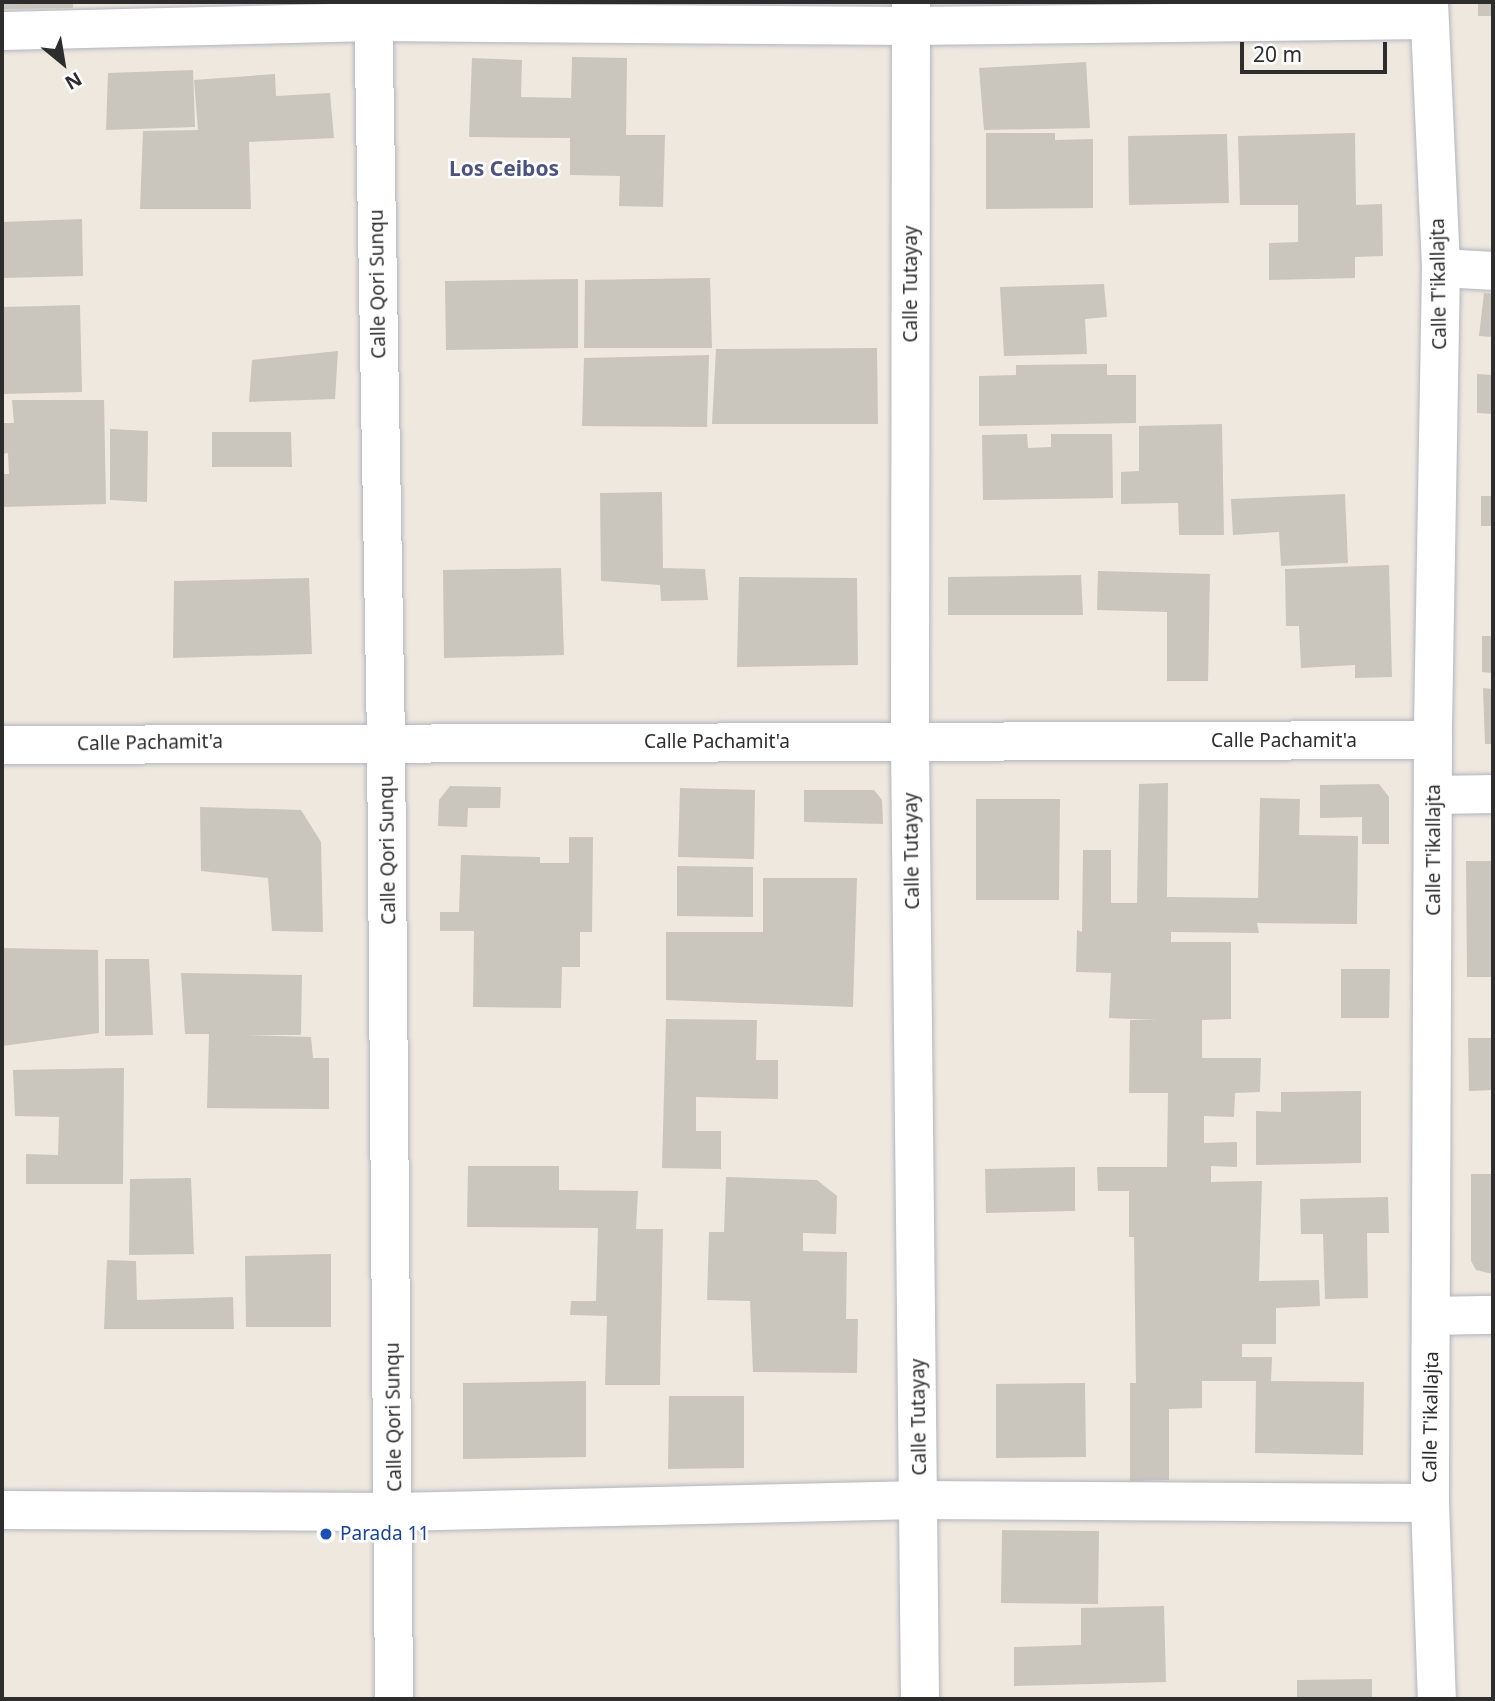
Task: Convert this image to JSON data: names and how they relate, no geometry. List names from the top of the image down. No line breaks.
{"streets":{"street":["Calle Qori Sunqu","Calle Tutayay","Calle T'ikallajta","Calle Pachamit'a"]},"crossings":[["Calle Qori Sunqu","Calle Pachamit'a"],["Calle Tutayay","Calle Pachamit'a"],["Calle T'ikallajta","Calle Pachamit'a"]],"districts":["Los Ceibos"],"places":["Parada 11"],"scale_bar":"20 m","north":"bottom right"}
